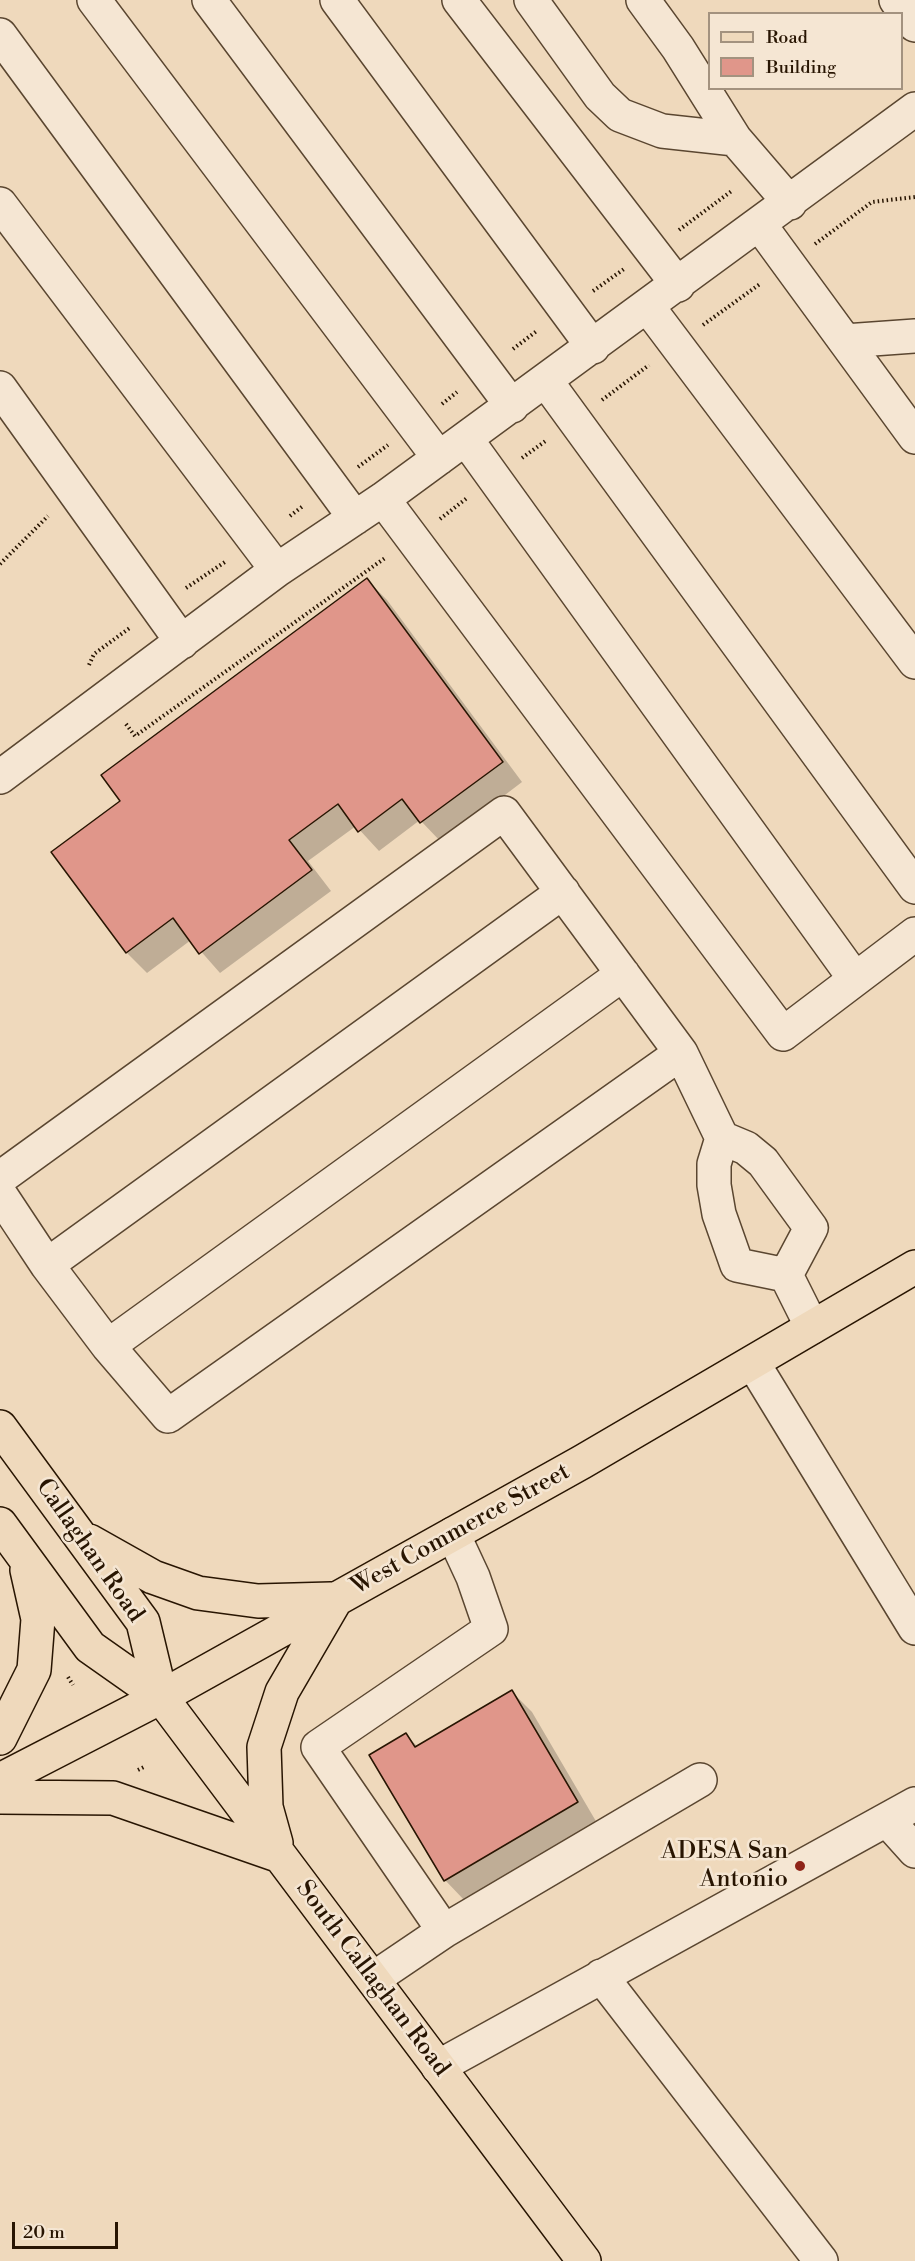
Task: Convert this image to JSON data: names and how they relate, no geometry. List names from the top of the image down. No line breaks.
{"streets":{"main road":["West Commerce Street","Callaghan Road","South Callaghan Road"]},"crossings":[["West Commerce Street","Callaghan Road"],["West Commerce Street","South Callaghan Road"],["Callaghan Road","South Callaghan Road"]],"places":["ADESA San Antonio"],"legend":["Road","Building"],"scale_bar":"20 m"}
